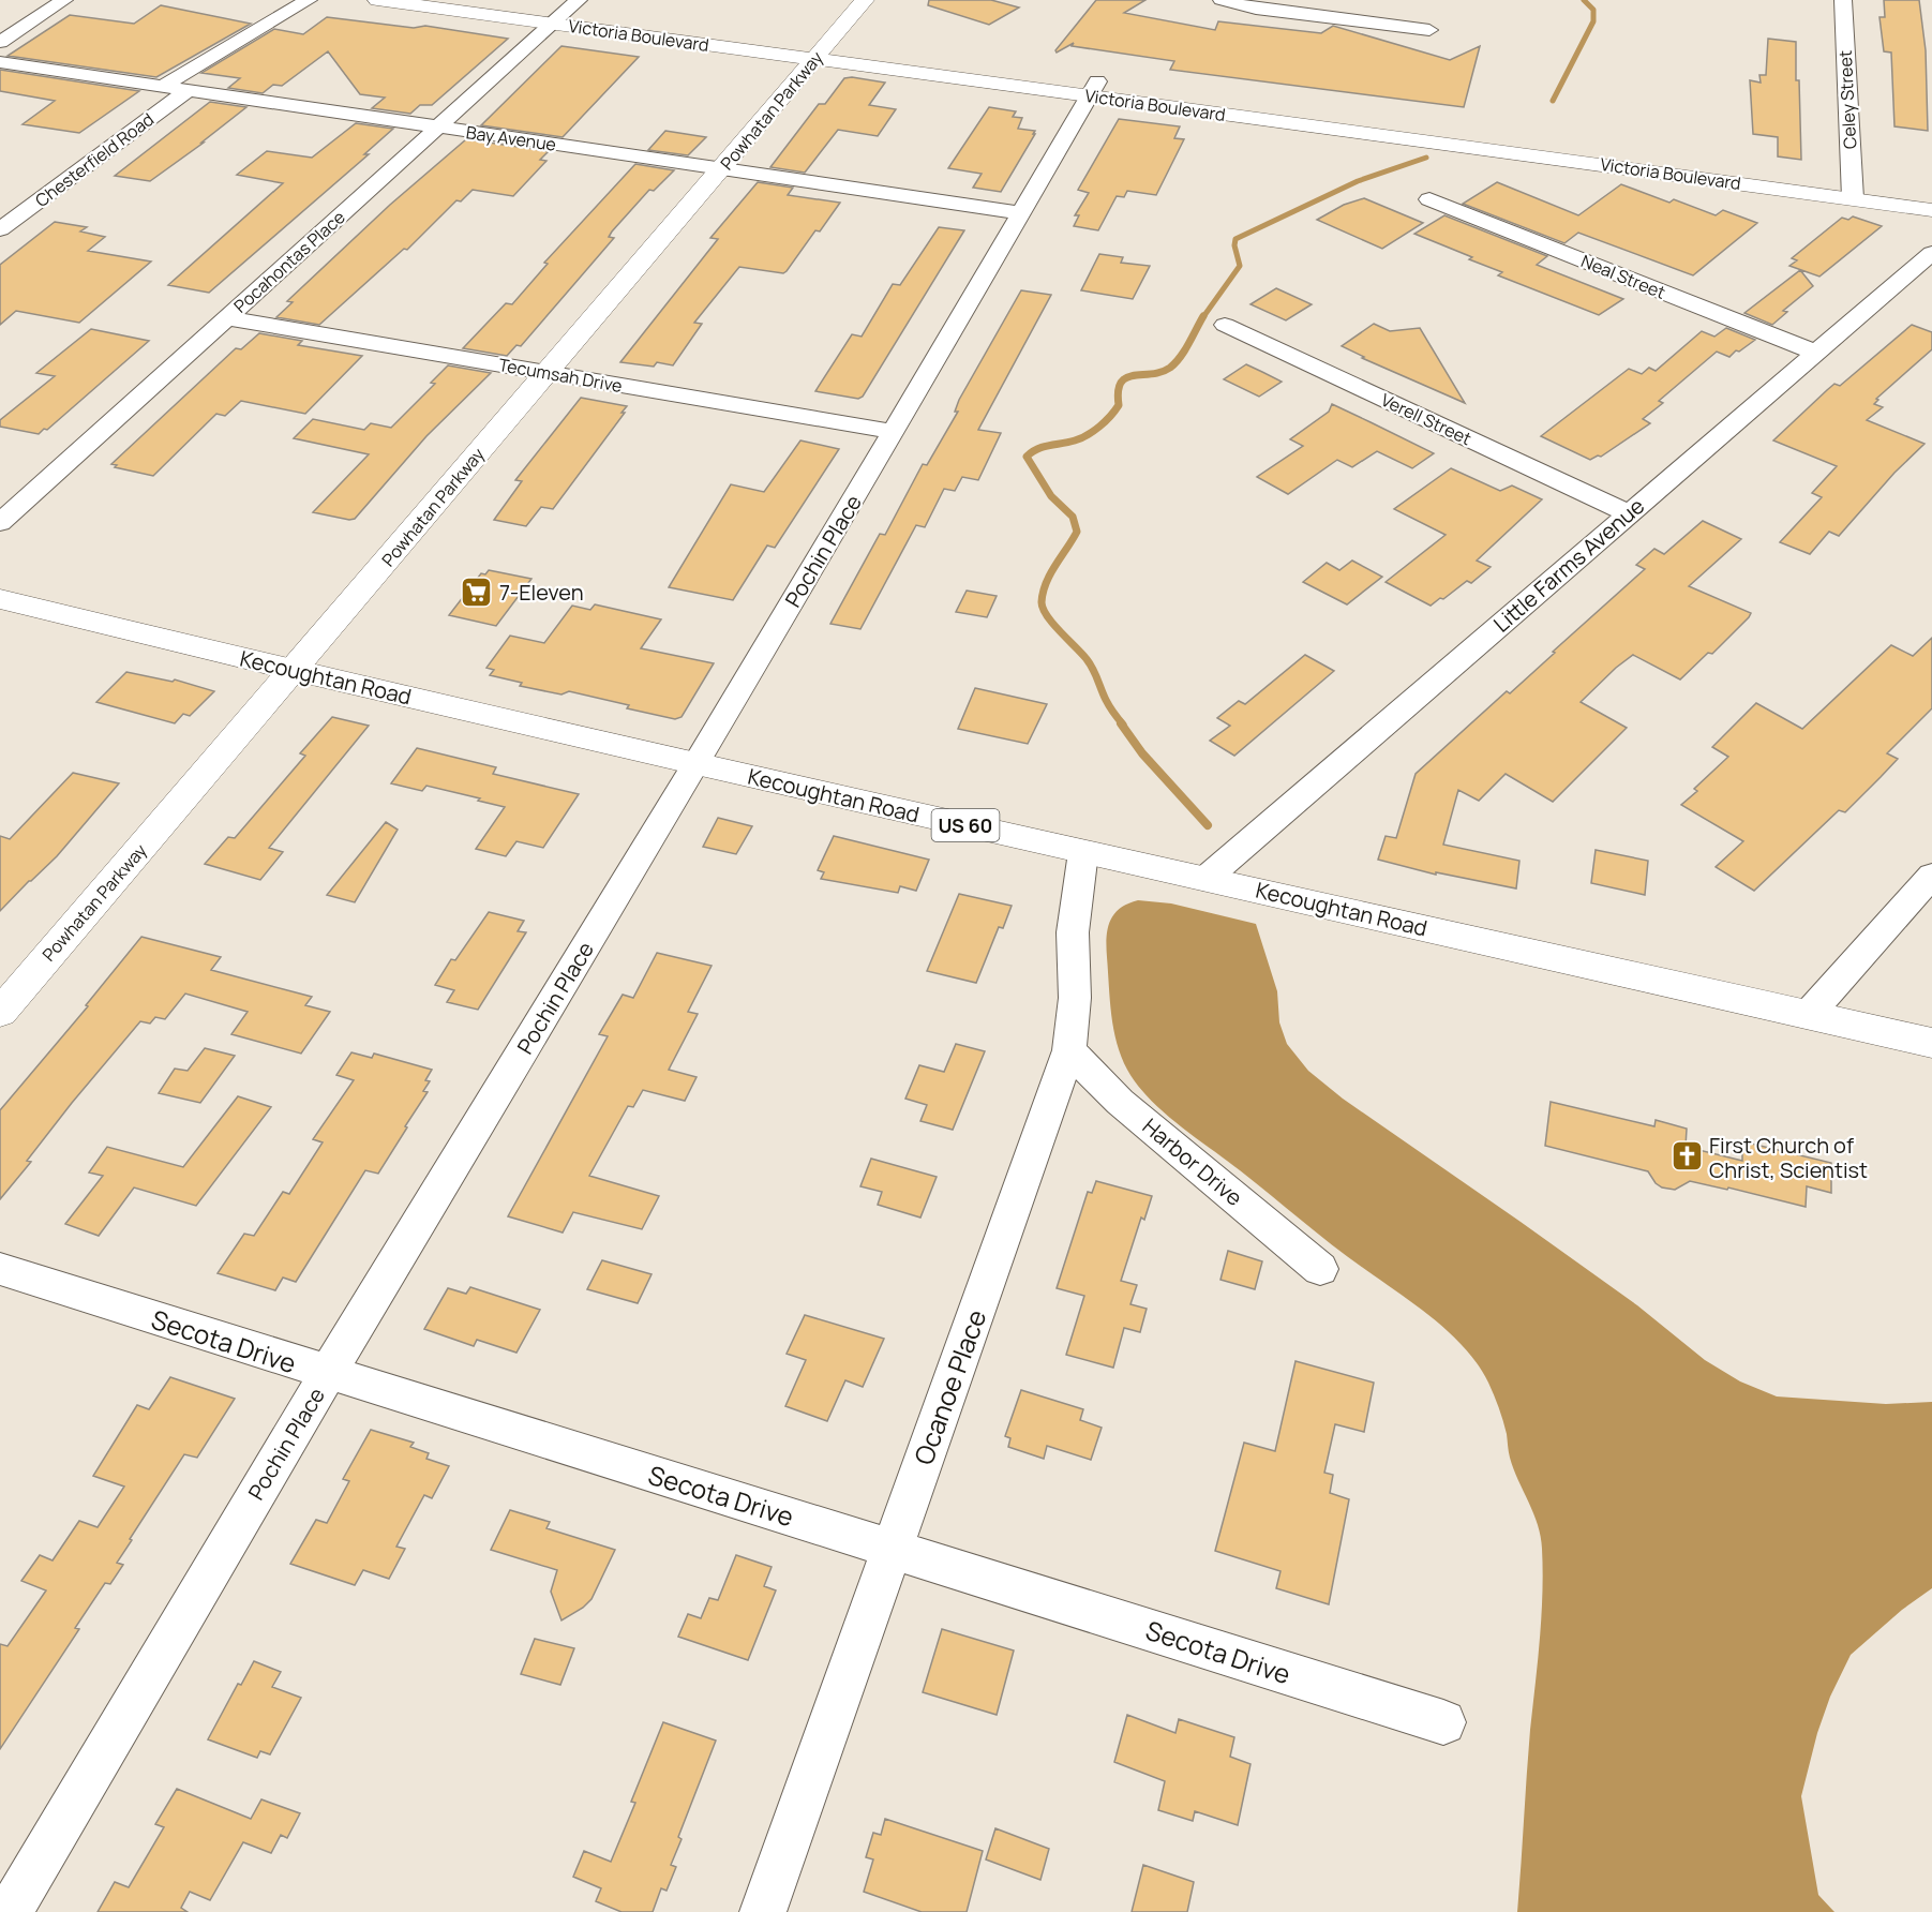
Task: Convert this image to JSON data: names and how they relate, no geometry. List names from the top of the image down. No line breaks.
{"streets":{"main road":["Victoria Boulevard","Powhatan Parkway","Kecoughtan Road","US 60"],"street":["Celey Street","Bay Avenue","Chesterfield Road","Pocahontas Place","Neal Street","Tecumsah Drive","Verell Street","Pochin Place","Little Farms Avenue","Harbor Drive","Secota Drive","Ocanoe Place"]},"crossings":[["Victoria Boulevard","Celey Street"],["Victoria Boulevard","Powhatan Parkway"],["Victoria Boulevard","Pocahontas Place"],["Victoria Boulevard","Pochin Place"],["Powhatan Parkway","Bay Avenue"],["Powhatan Parkway","Tecumsah Drive"],["Powhatan Parkway","Kecoughtan Road"],["Bay Avenue","Chesterfield Road"],["Bay Avenue","Pocahontas Place"],["Bay Avenue","Pochin Place"],["Pocahontas Place","Tecumsah Drive"],["Neal Street","Little Farms Avenue"],["Tecumsah Drive","Pochin Place"],["Verell Street","Little Farms Avenue"],["Pochin Place","Kecoughtan Road"],["Pochin Place","Secota Drive"],["Little Farms Avenue","Kecoughtan Road"],["Kecoughtan Road","Ocanoe Place"],["Harbor Drive","Ocanoe Place"],["Secota Drive","Ocanoe Place"]],"places":{"supermarket":["7-Eleven"],"church":["First Church of Christ, Scientist"]}}
